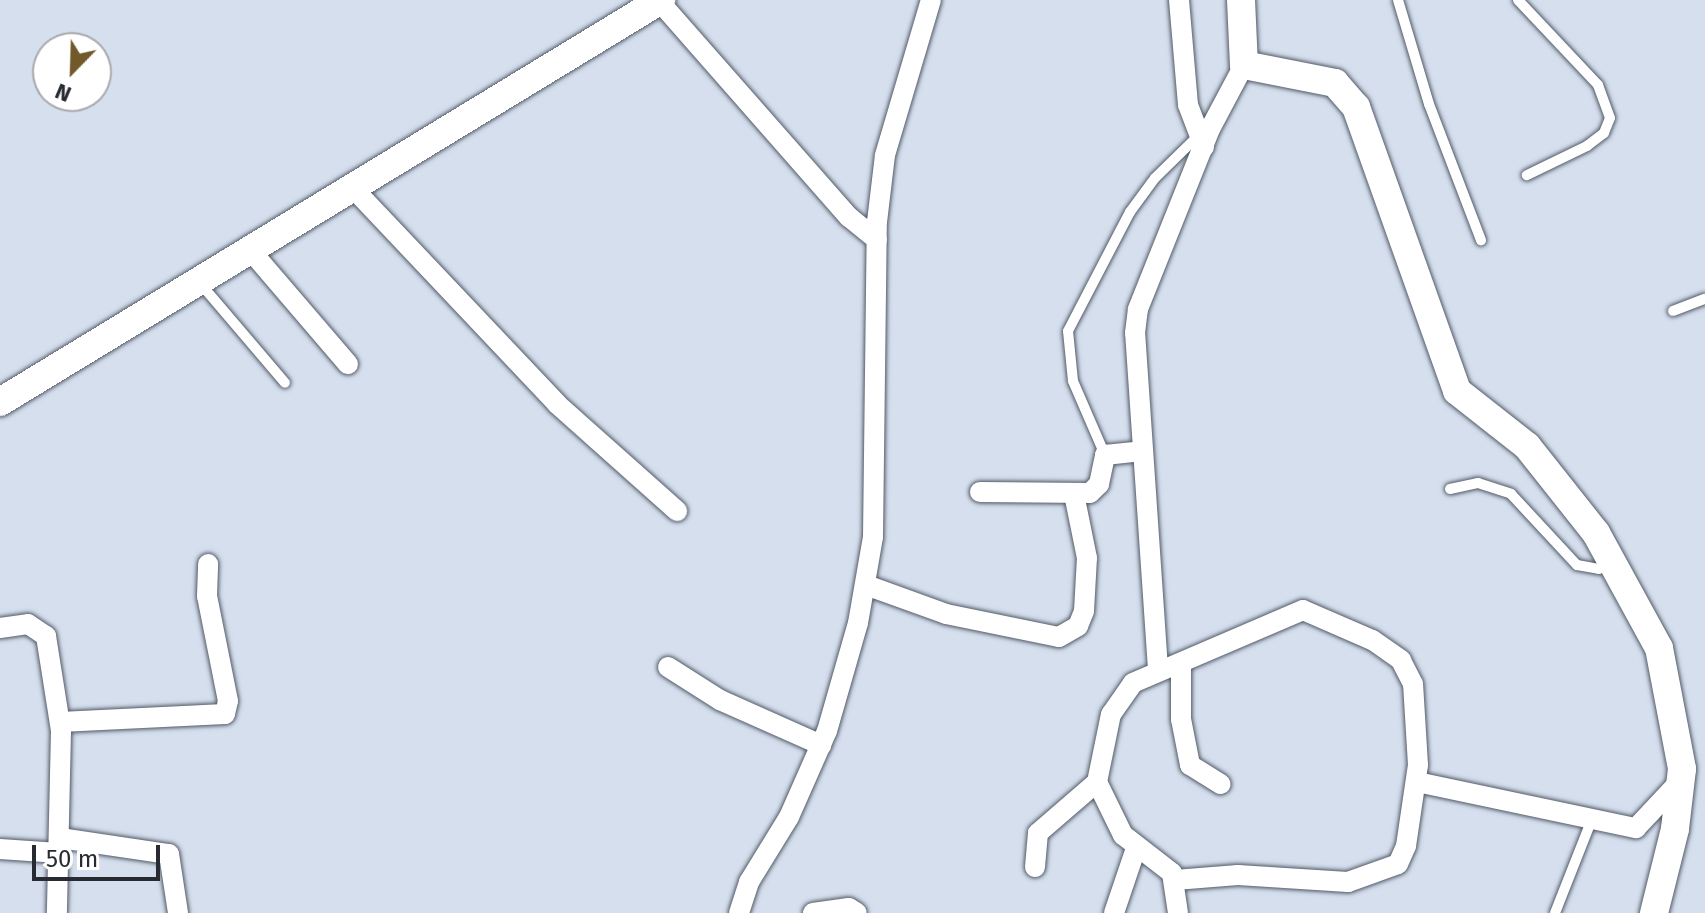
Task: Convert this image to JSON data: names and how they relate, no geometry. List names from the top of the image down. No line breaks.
{"scale_bar":"50 m","north":"bottom left"}
